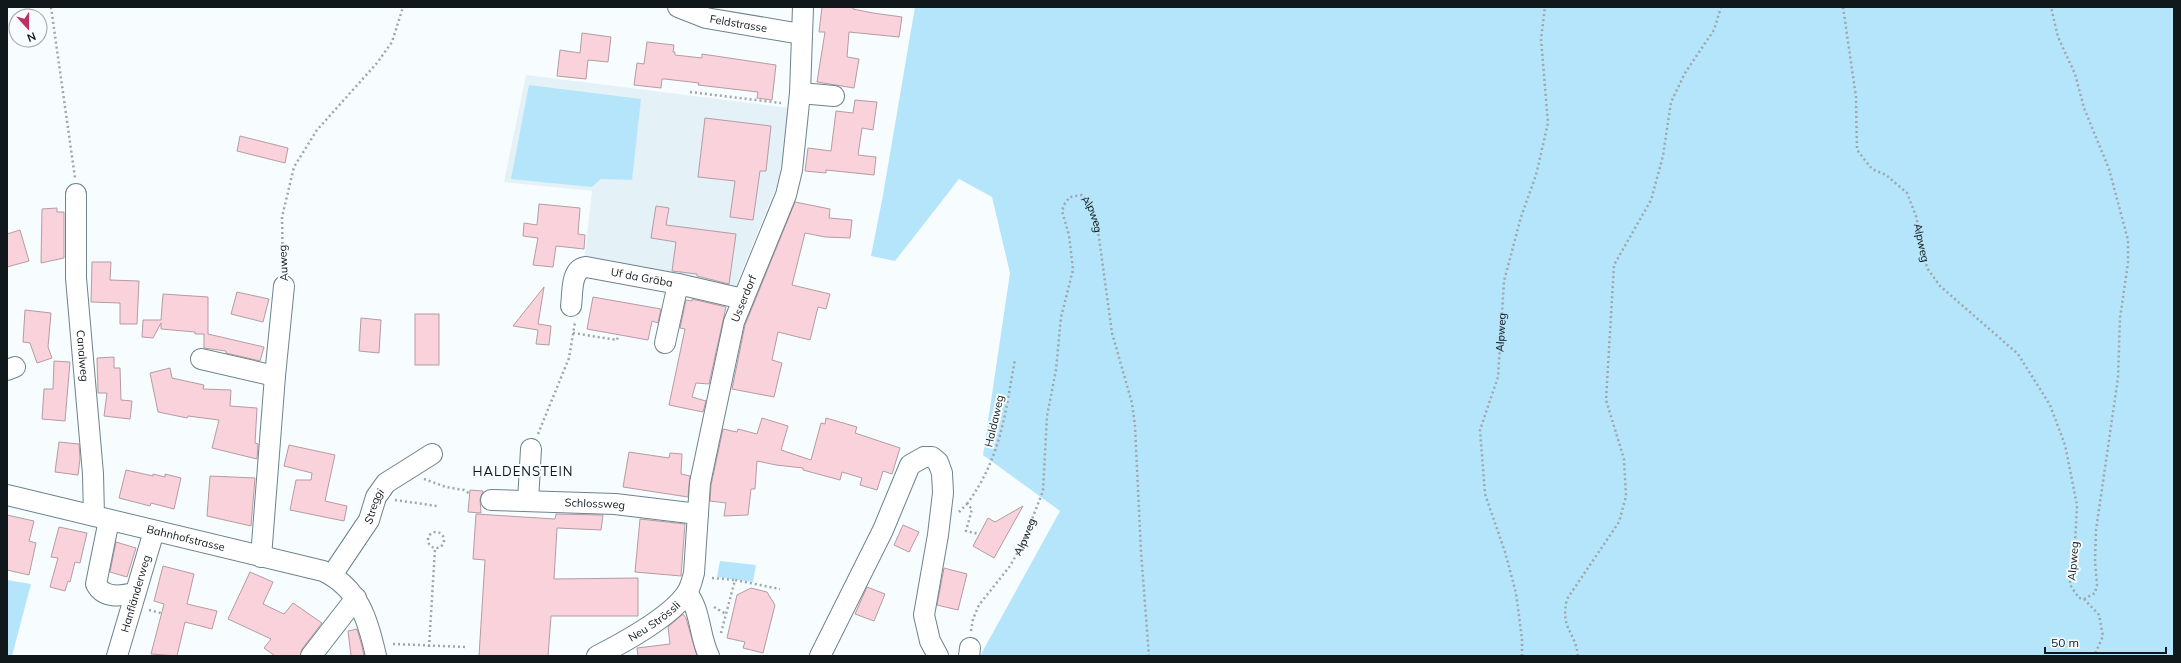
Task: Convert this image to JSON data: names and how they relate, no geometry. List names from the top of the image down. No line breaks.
{"streets":{"street":["Feldstrasse","Auweg","Uf da Gräba","Usserdorf","Canalweg","Schlossweg","Streggi","Bahnhofstrasse","Hanfländerweg","Neu Strössli"],"path":["Alpweg","Haldaweg"]},"crossings":[["Feldstrasse","Usserdorf"],["Auweg","Bahnhofstrasse"],["Uf da Gräba","Usserdorf"],["Usserdorf","Schlossweg"],["Usserdorf","Neu Strössli"],["Canalweg","Bahnhofstrasse"],["Canalweg","Hanfländerweg"],["Streggi","Bahnhofstrasse"],["Bahnhofstrasse","Hanfländerweg"]],"districts":["HALDENSTEIN"],"scale_bar":"50 m","north":"bottom"}
